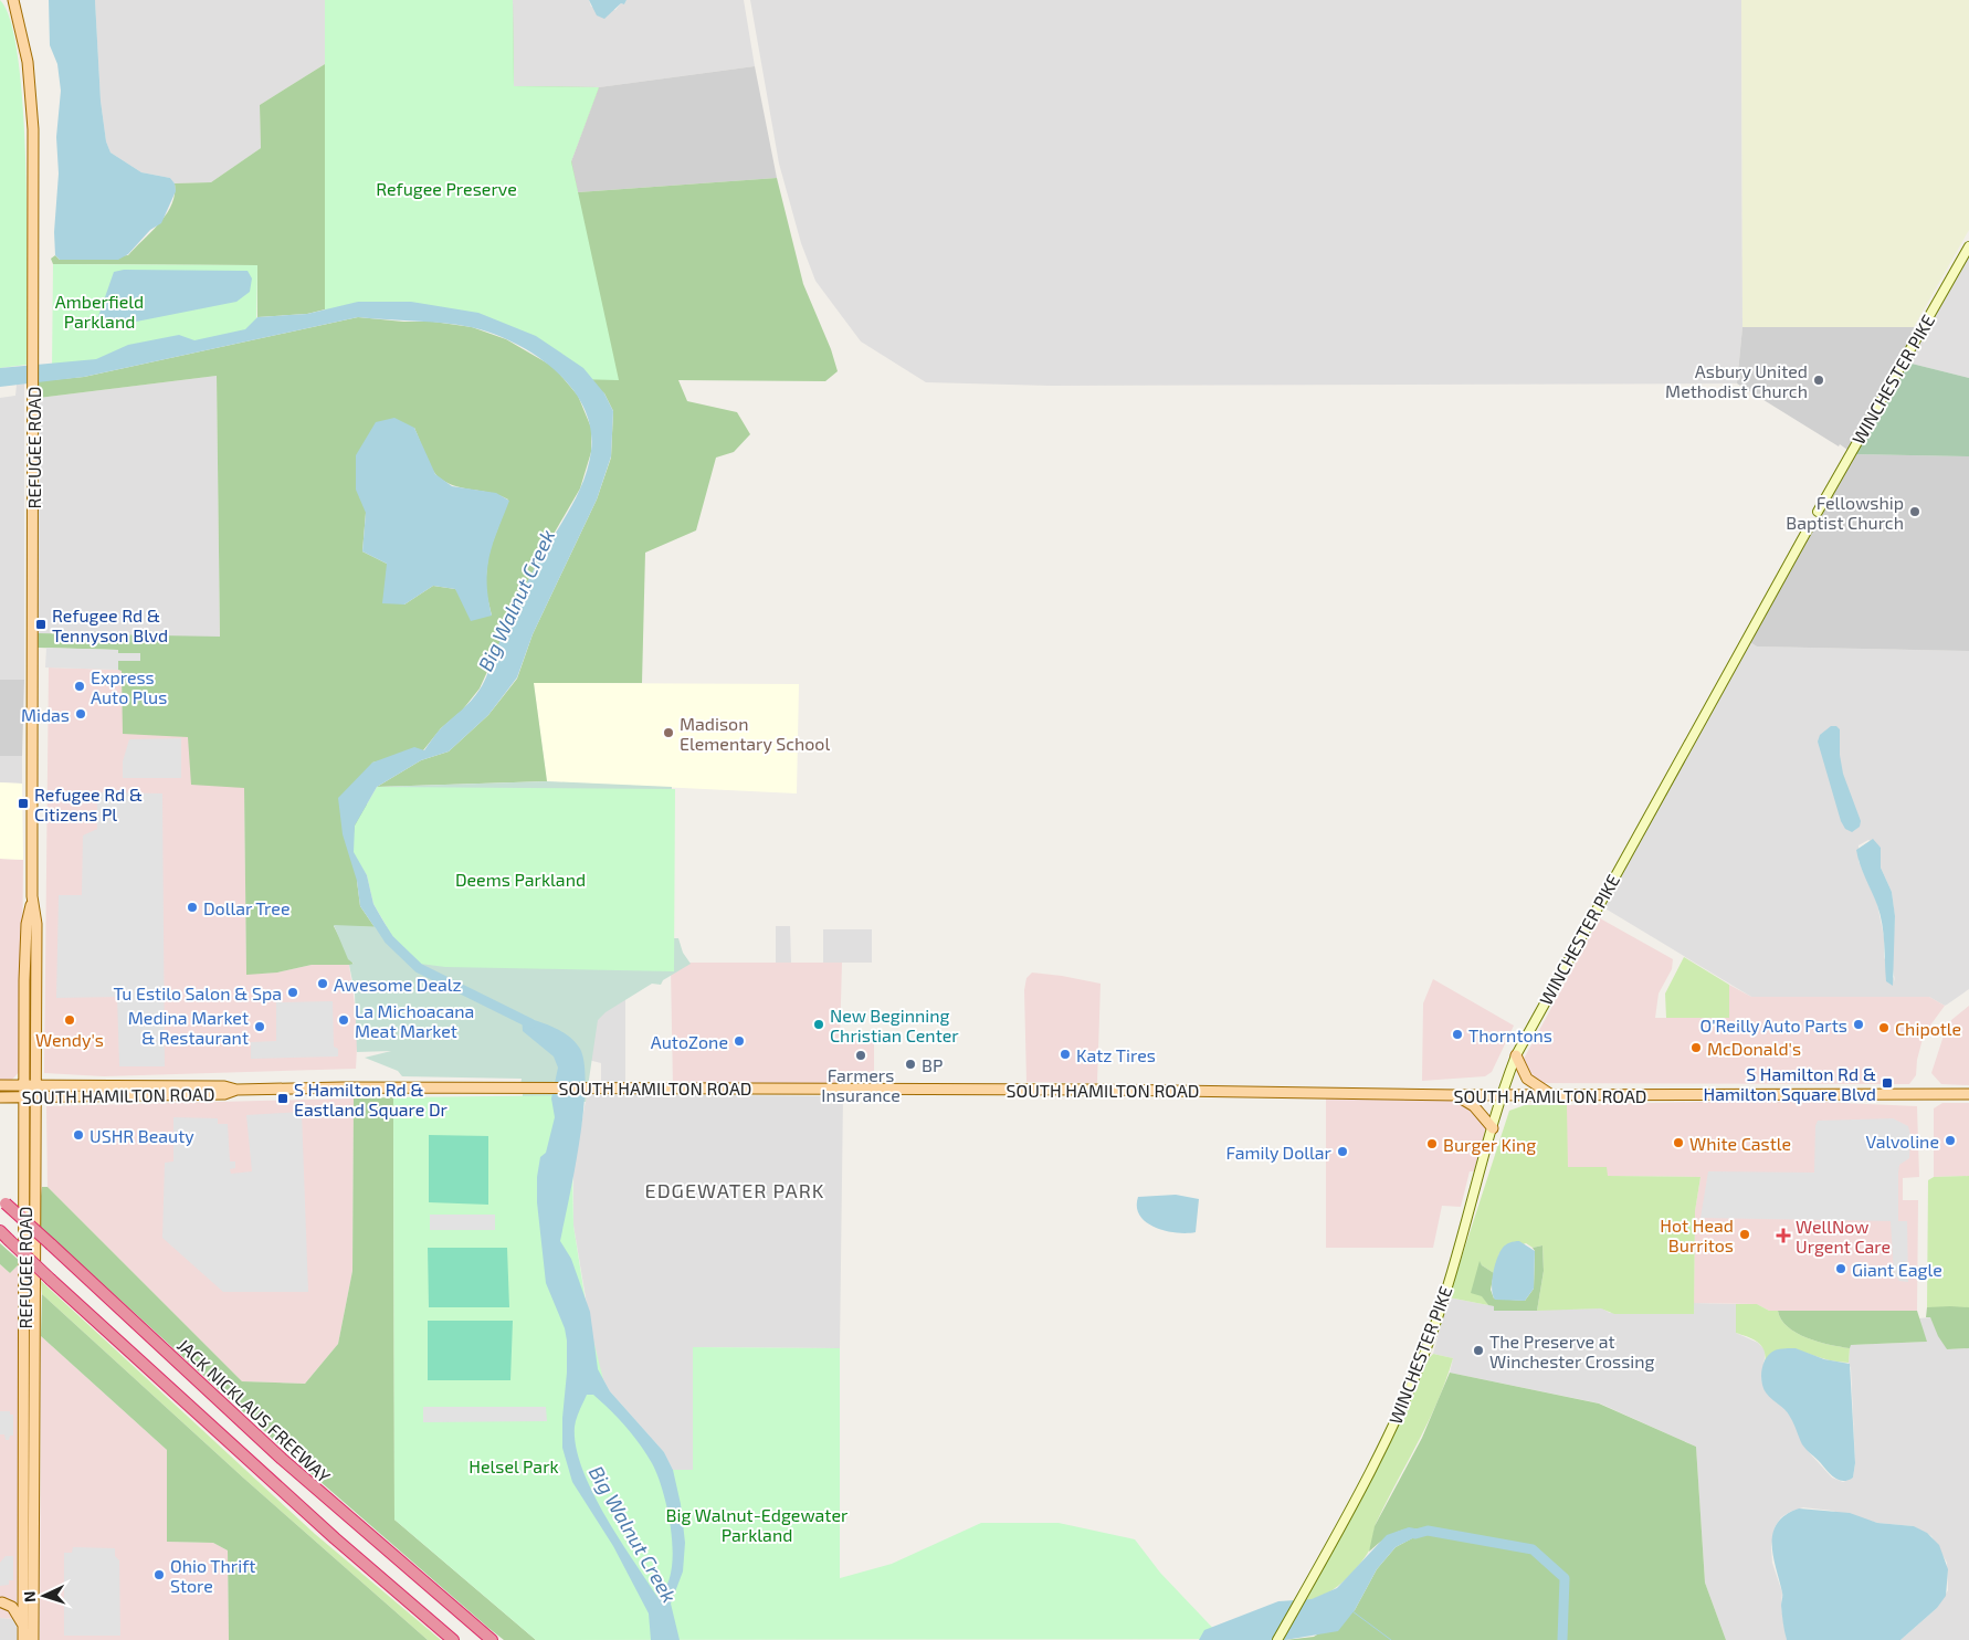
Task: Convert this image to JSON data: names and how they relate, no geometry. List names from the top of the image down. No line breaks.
{"streets":{"highway":["JACK NICKLAUS FREEWAY"],"main road":["WINCHESTER PIKE","REFUGEE ROAD","SOUTH HAMILTON ROAD"]},"crossings":[["WINCHESTER PIKE","SOUTH HAMILTON ROAD"],["REFUGEE ROAD","SOUTH HAMILTON ROAD"]],"districts":["EDGEWATER PARK"],"water":["Big Walnut Creek"],"parks":["Refugee Preserve","Amberfield Parkland","Deems Parkland","Helsel Park","Big Walnut-Edgewater Parkland"],"places":{"other":["Asbury United Methodist Church","Fellowship Baptist Church","Express Auto Plus","Midas","Madison Elementary School","Dollar Tree","Awesome Dealz","Tu Estilo Salon & Spa","Wendy's","La Michoacana Meat Market","New Beginning Christian Center","O'Reilly Auto Parts","Medina Market & Restaurant","Chipotle","Thorntons","AutoZone","McDonald's","Katz Tires","Farmers Insurance","BP","USHR Beauty","Valvoline","White Castle","Burger King","Family Dollar","Hot Head Burritos","Giant Eagle","The Preserve at Winchester Crossing","Ohio Thrift Store"],"transit":["Refugee Rd & Tennyson Blvd","Refugee Rd & Citizens Pl","S Hamilton Rd & Hamilton Square Blvd","S Hamilton Rd & Eastland Square Dr"],"health":["WellNow Urgent Care"]},"north":"left"}
